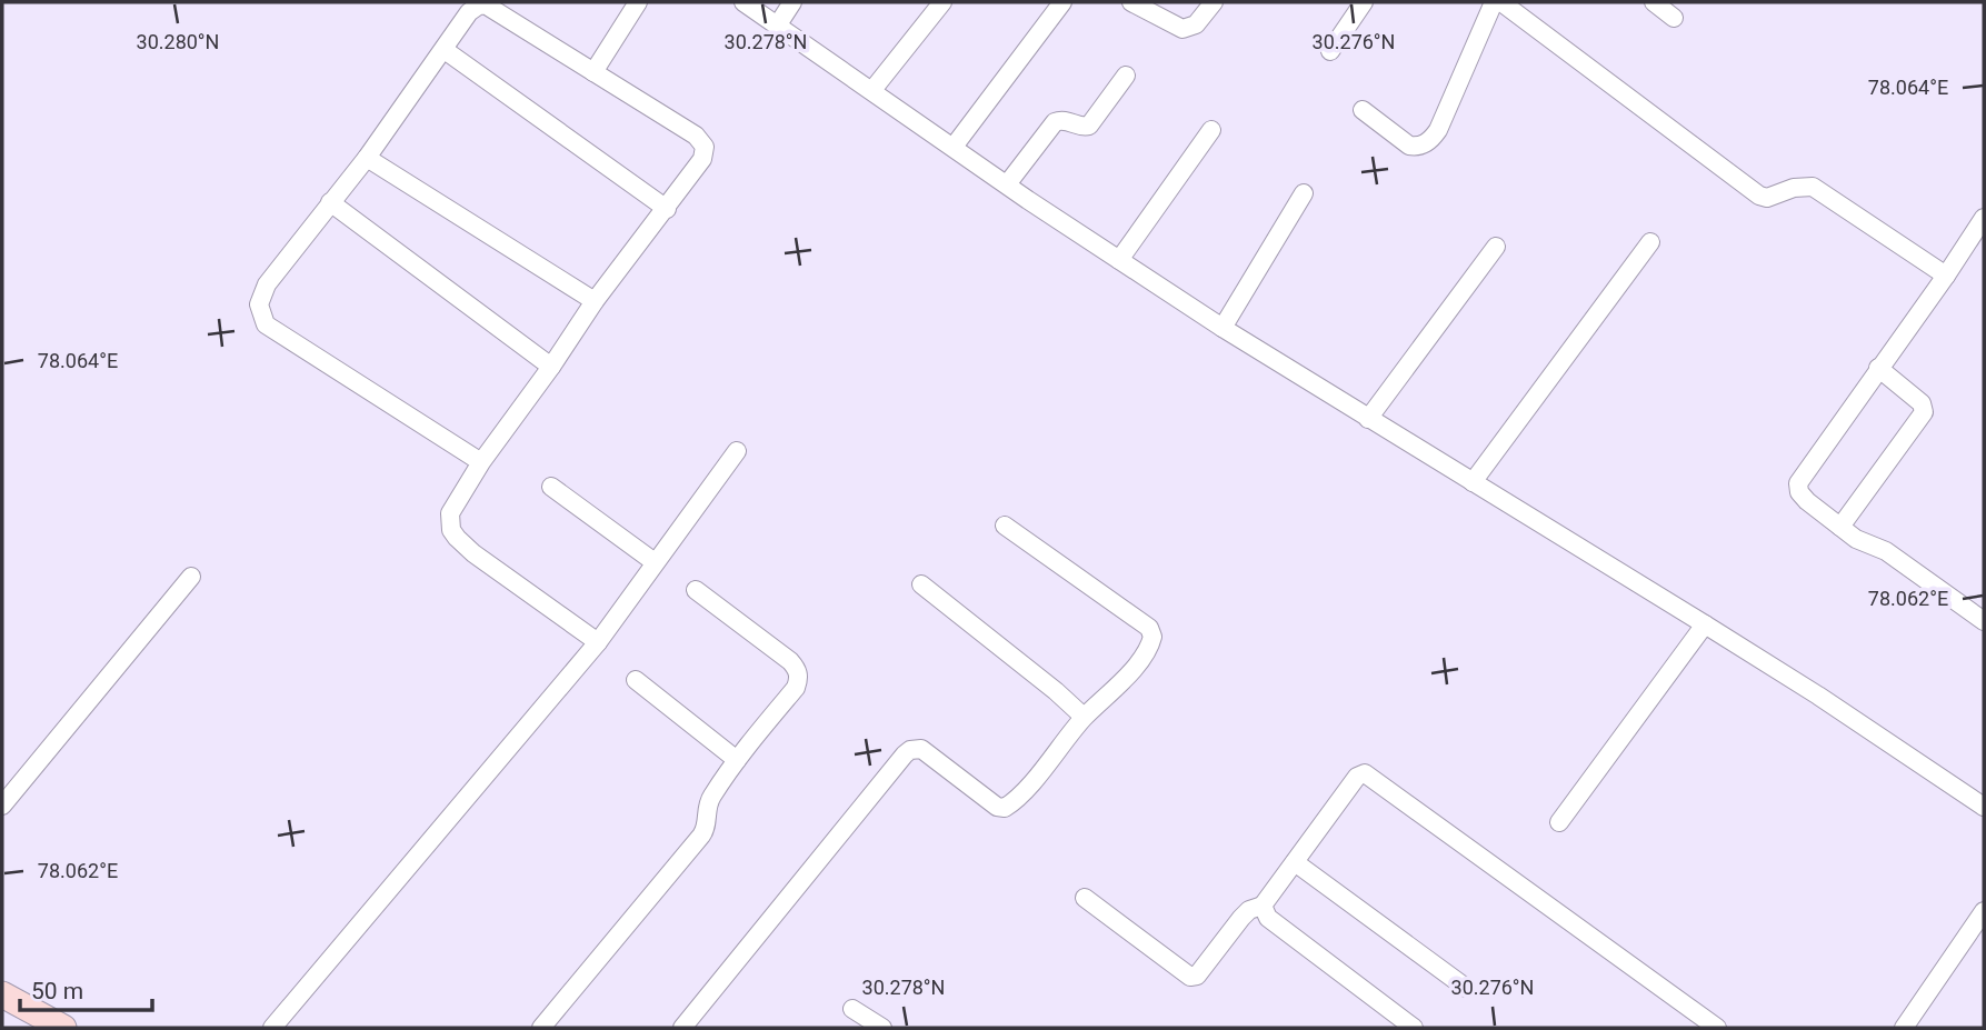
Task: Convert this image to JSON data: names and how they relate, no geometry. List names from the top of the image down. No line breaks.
{"scale_bar":"50 m","coordinates":["30.280°N","30.278°N","30.276°N","78.064°E","78.062°E"]}
